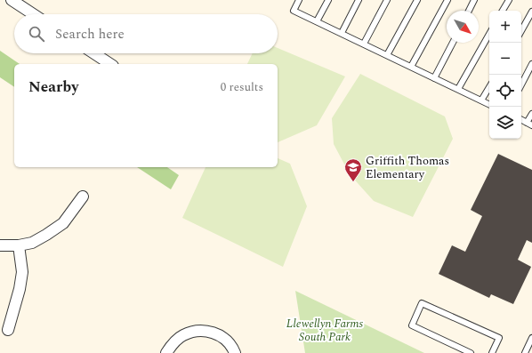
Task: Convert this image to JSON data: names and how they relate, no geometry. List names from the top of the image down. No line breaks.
{"parks":["Llewellyn Farms South Park"],"places":{"school or university":["Griffith Thomas Elementary"]},"north":"bottom right","page":{"map_buttons":["+","−"],"search":"Search here","heading":["Nearby","0 results"]}}
